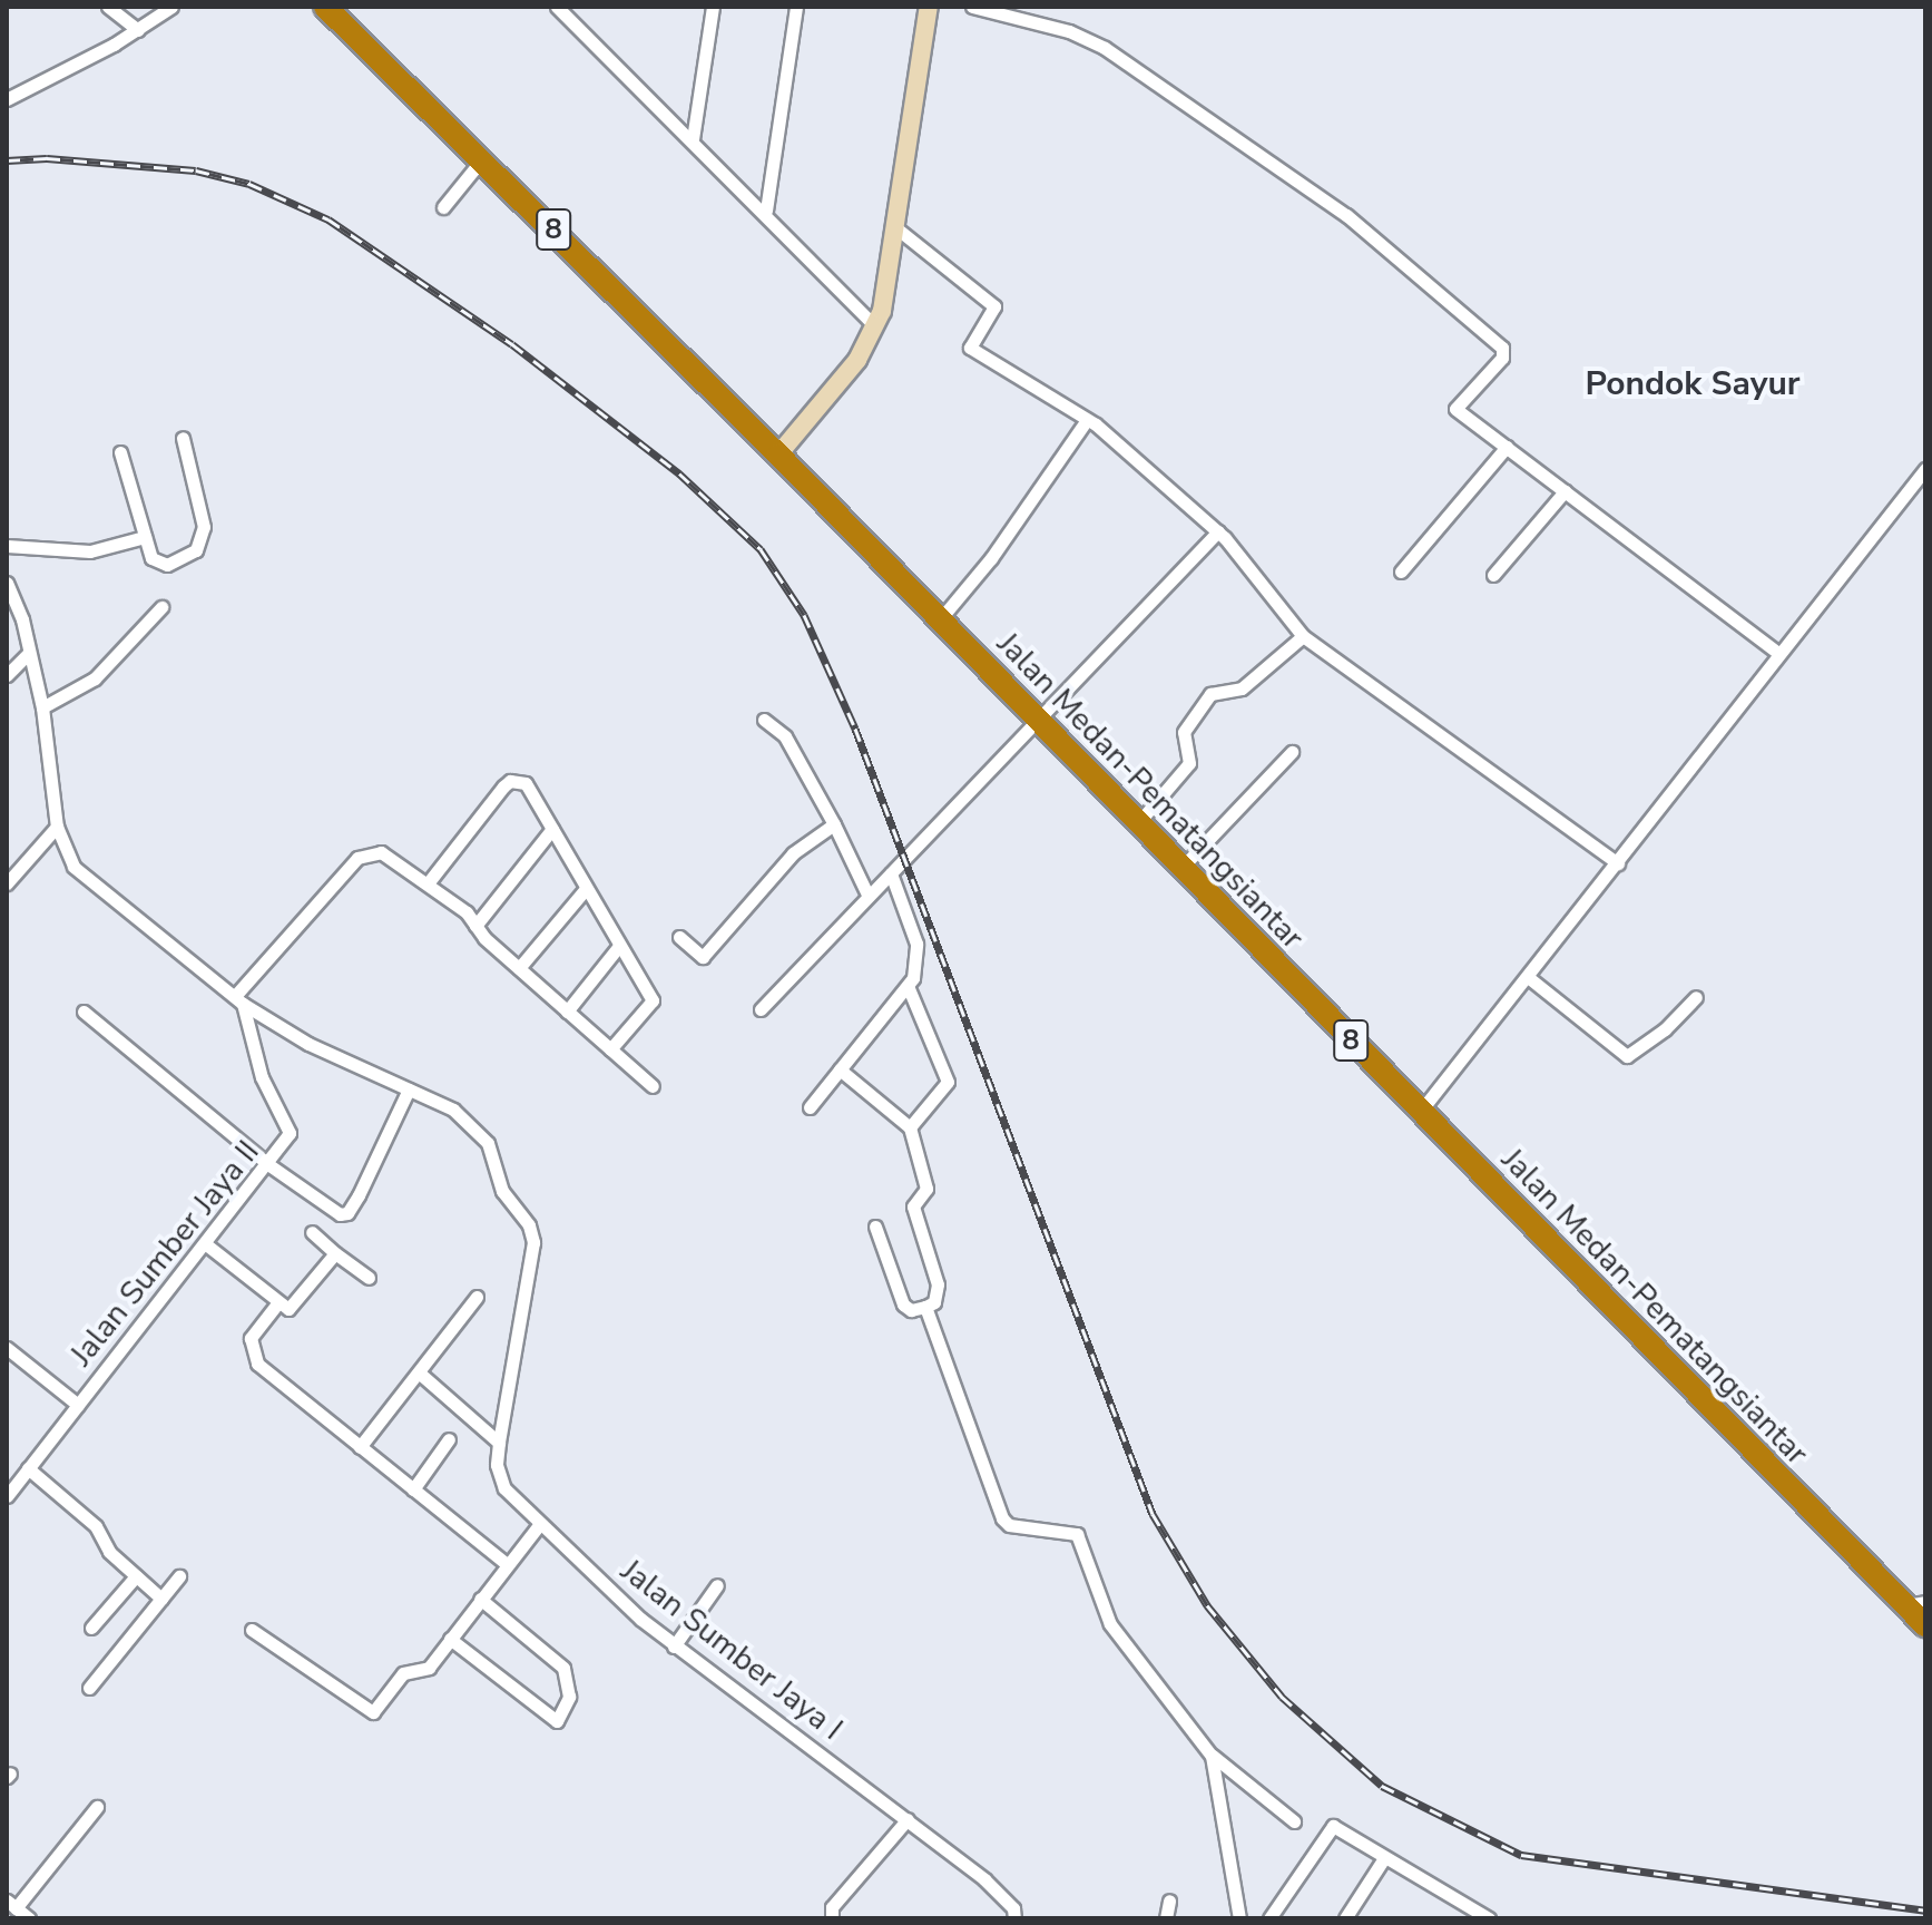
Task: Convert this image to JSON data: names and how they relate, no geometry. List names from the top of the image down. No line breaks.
{"streets":{"highway":["8","Jalan Medan-Pematangsiantar"],"street":["Jalan Sumber Jaya II","Jalan Sumber Jaya I"]},"crossings":[["Jalan Sumber Jaya II","Jalan Sumber Jaya I"]],"districts":["Pondok Sayur"]}
